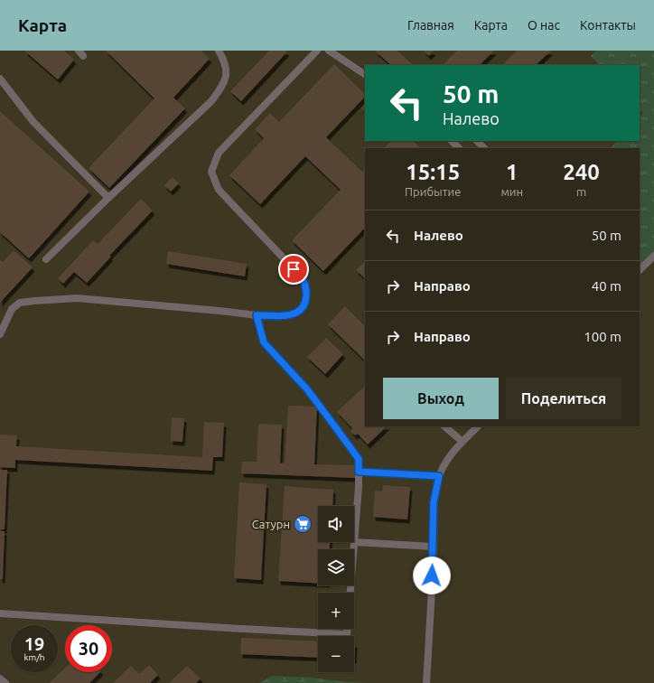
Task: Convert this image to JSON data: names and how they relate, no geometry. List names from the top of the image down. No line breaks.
{"places":{"supermarket":["Сатурн"]},"page":{"header":"Карта","nav":["Главная","Карта","О нас","Контакты"],"turn":["50 m","Налево"],"eta":["15:15","Прибытие","1","мин","240","m"],"list":[{"name":"Налево","value":"50 m"},{"name":"Направо","value":"40 m"},{"name":"Направо","value":"100 m"}],"buttons":["Выход","Поделиться"],"map_buttons":["+","−"],"speed":"19 km/h","limit":"30"}}
